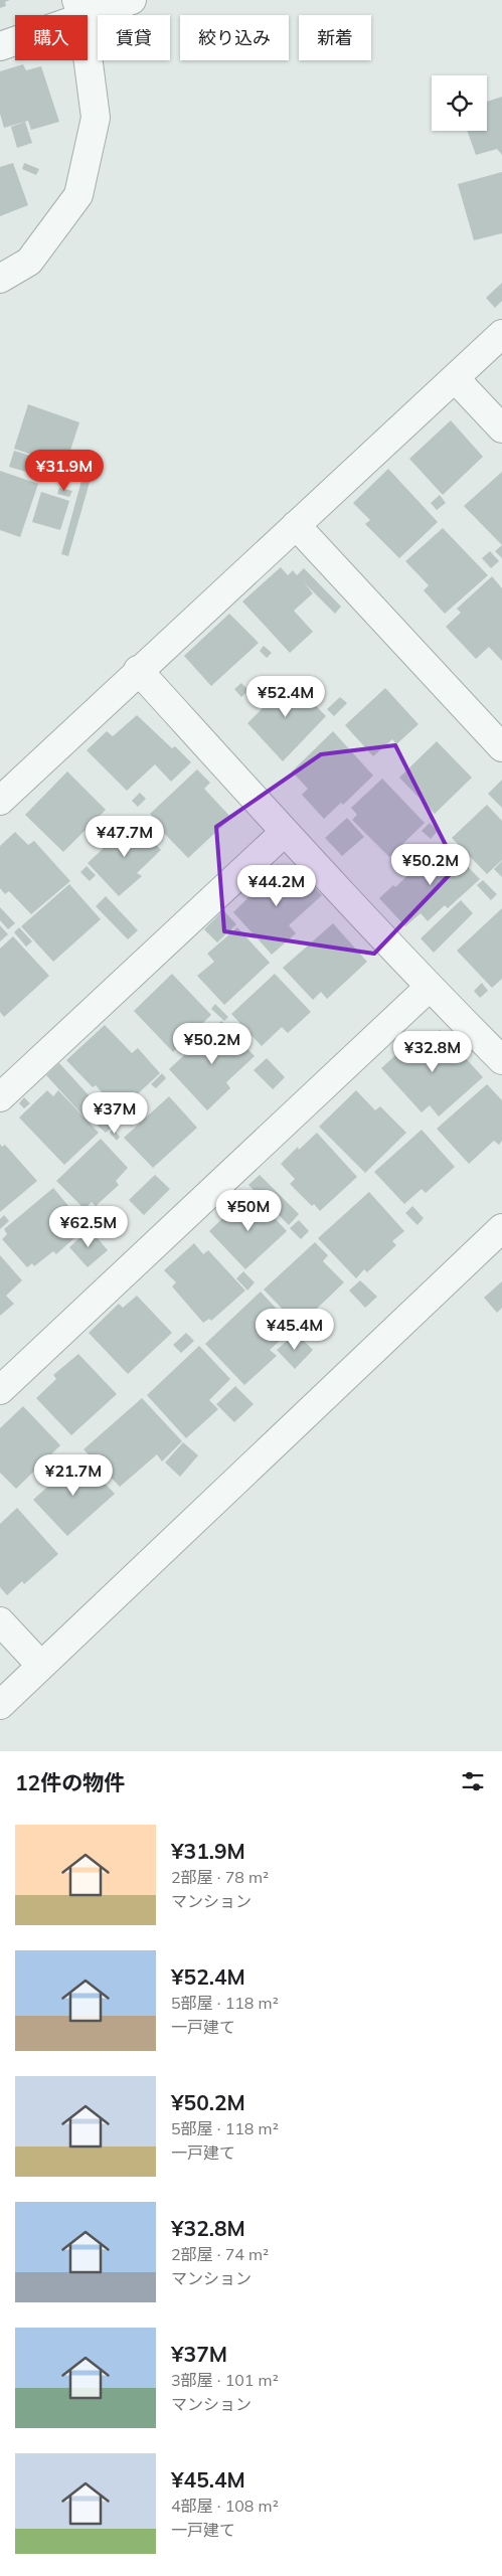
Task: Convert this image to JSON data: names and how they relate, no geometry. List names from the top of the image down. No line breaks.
{"page":{"chip":["購入","賃貸","絞り込み","新着"],"price":["¥31.9M","¥52.4M","¥47.7M","¥50.2M","¥44.2M","¥50.2M","¥32.8M","¥37M","¥50M","¥62.5M","¥45.4M","¥21.7M"],"heading":"12件の物件","list":[{"name":"¥31.9M","note":"2部屋 · 78 m² · マンション"},{"name":"¥52.4M","note":"5部屋 · 118 m² · 一戸建て"},{"name":"¥50.2M","note":"5部屋 · 118 m² · 一戸建て"},{"name":"¥32.8M","note":"2部屋 · 74 m² · マンション"},{"name":"¥37M","note":"3部屋 · 101 m² · マンション"},{"name":"¥45.4M","note":"4部屋 · 108 m² · 一戸建て"}]}}
